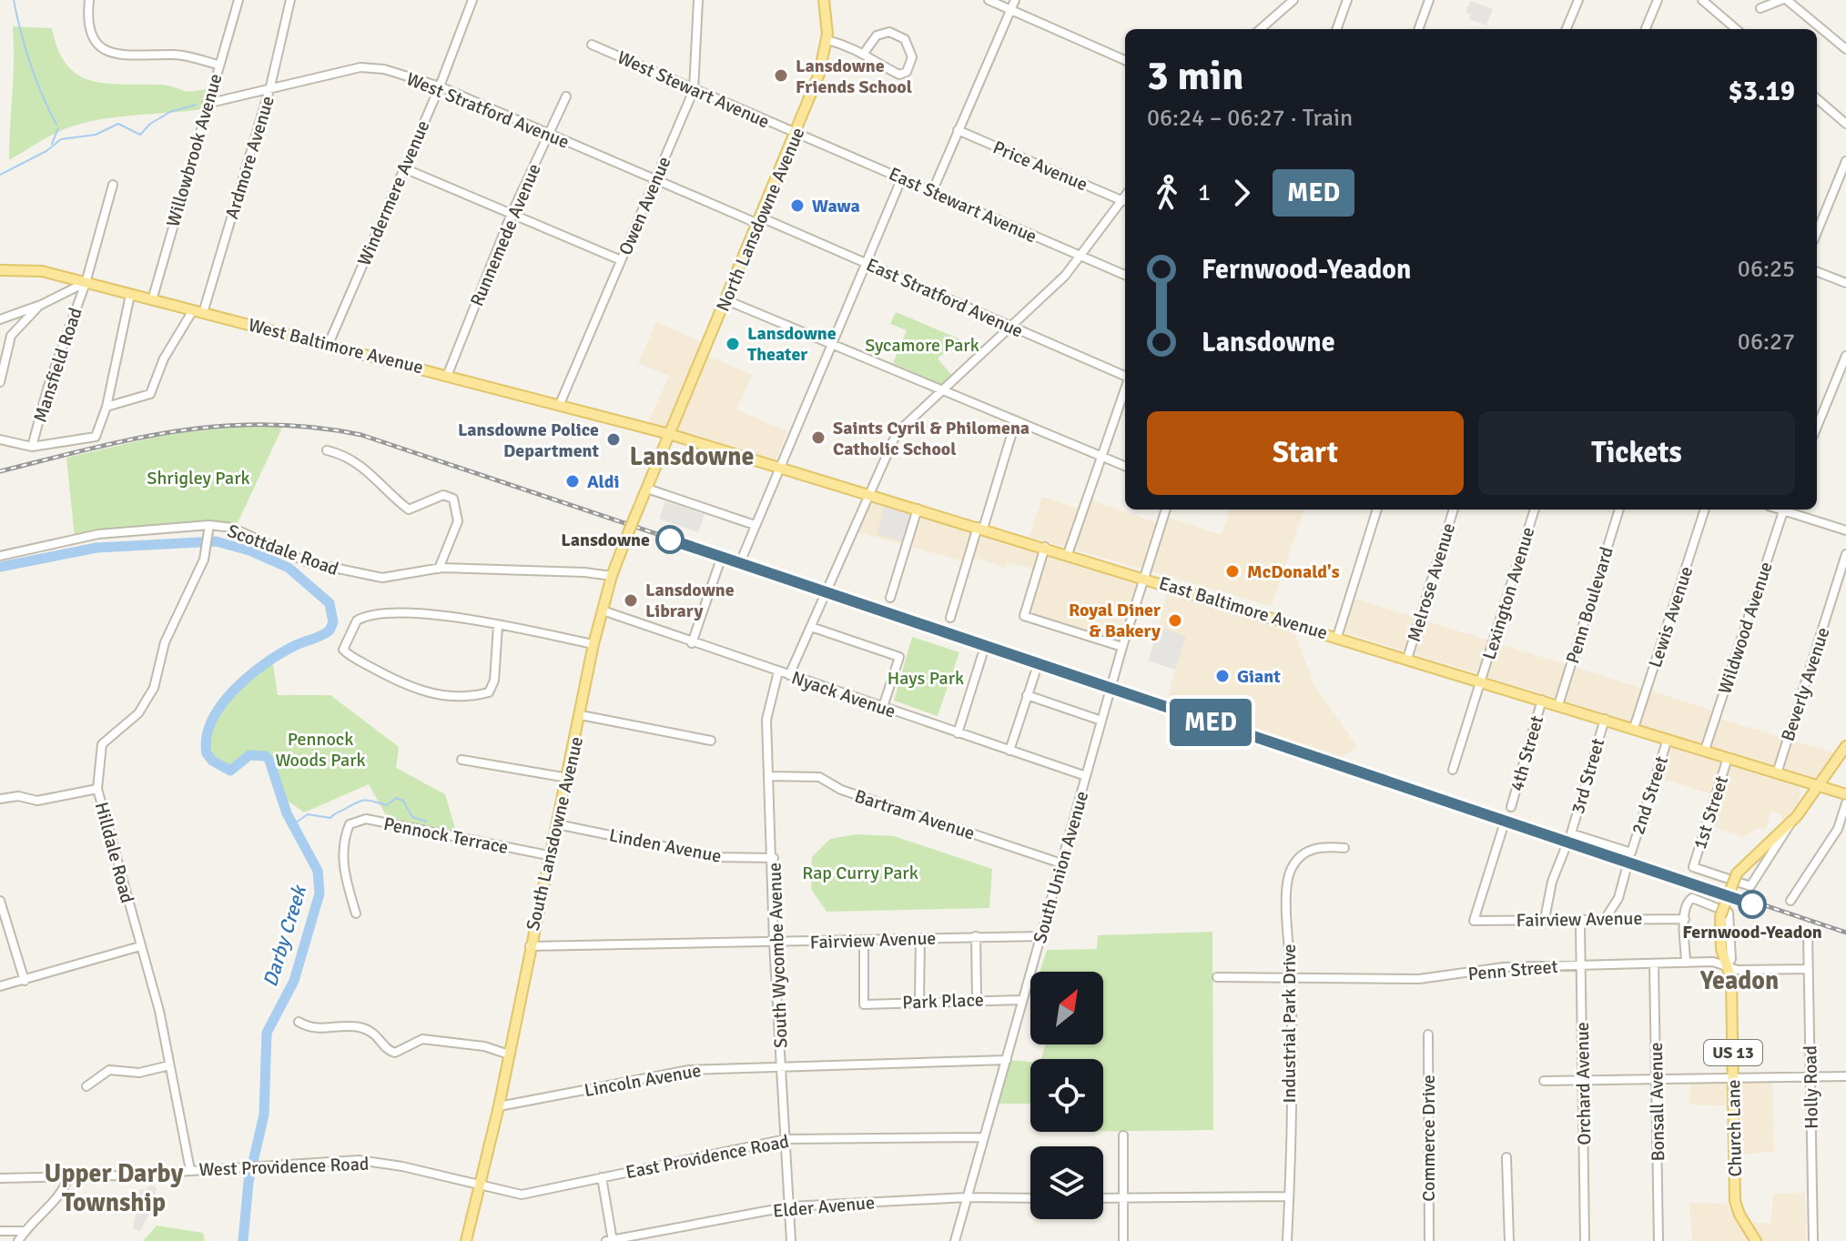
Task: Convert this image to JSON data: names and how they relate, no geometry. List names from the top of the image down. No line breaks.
{"streets":{"main road":["North Lansdowne Avenue","West Baltimore Avenue","East Baltimore Avenue","South Lansdowne Avenue","US 13","Church Lane"],"street":["West Stewart Avenue","West Stratford Avenue","Willowbrook Avenue","Ardmore Avenue","Price Avenue","Windermere Avenue","East Stewart Avenue","Owen Avenue","Runnemede Avenue","East Stratford Avenue","Mansfield Road","Scottdale Road","Melrose Avenue","Lexington Avenue","Penn Boulevard","Lewis Avenue","Wildwood Avenue","Beverly Avenue","Nyack Avenue","4th Street","3rd Street","2nd Street","1st Street","Bartram Avenue","Pennock Terrace","Linden Avenue","Hilldale Road","South Union Avenue","Fairview Avenue","South Wycombe Avenue","Penn Street","Park Place","Industrial Park Drive","Lincoln Avenue","Orchard Avenue","Holly Road","Bonsall Avenue","Commerce Drive","East Providence Road","West Providence Road","Elder Avenue"]},"crossings":[["West Stewart Avenue","East Stewart Avenue"],["West Stewart Avenue","Owen Avenue"],["West Stewart Avenue","North Lansdowne Avenue"],["West Stratford Avenue","Willowbrook Avenue"],["West Stratford Avenue","Ardmore Avenue"],["West Stratford Avenue","Windermere Avenue"],["West Stratford Avenue","Owen Avenue"],["West Stratford Avenue","North Lansdowne Avenue"],["West Stratford Avenue","Runnemede Avenue"],["West Stratford Avenue","East Stratford Avenue"],["Willowbrook Avenue","West Baltimore Avenue"],["Ardmore Avenue","West Baltimore Avenue"],["Windermere Avenue","West Baltimore Avenue"],["East Stewart Avenue","North Lansdowne Avenue"],["Owen Avenue","West Baltimore Avenue"],["North Lansdowne Avenue","East Stratford Avenue"],["North Lansdowne Avenue","West Baltimore Avenue"],["North Lansdowne Avenue","East Baltimore Avenue"],["North Lansdowne Avenue","South Lansdowne Avenue"],["Runnemede Avenue","West Baltimore Avenue"],["West Baltimore Avenue","Mansfield Road"],["West Baltimore Avenue","East Baltimore Avenue"],["West Baltimore Avenue","South Lansdowne Avenue"],["Scottdale Road","South Lansdowne Avenue"],["Scottdale Road","Hilldale Road"],["Melrose Avenue","East Baltimore Avenue"],["Lexington Avenue","East Baltimore Avenue"],["Penn Boulevard","East Baltimore Avenue"],["East Baltimore Avenue","Lewis Avenue"],["East Baltimore Avenue","Wildwood Avenue"],["East Baltimore Avenue","Beverly Avenue"],["East Baltimore Avenue","4th Street"],["East Baltimore Avenue","3rd Street"],["East Baltimore Avenue","2nd Street"],["East Baltimore Avenue","1st Street"],["East Baltimore Avenue","South Lansdowne Avenue"],["East Baltimore Avenue","South Union Avenue"],["East Baltimore Avenue","US 13"],["Nyack Avenue","South Lansdowne Avenue"],["Nyack Avenue","South Union Avenue"],["Nyack Avenue","South Wycombe Avenue"],["3rd Street","2nd Street"],["1st Street","US 13"],["1st Street","Church Lane"],["Bartram Avenue","South Union Avenue"],["Bartram Avenue","South Wycombe Avenue"],["South Lansdowne Avenue","Pennock Terrace"],["South Lansdowne Avenue","Linden Avenue"],["South Lansdowne Avenue","Fairview Avenue"],["South Lansdowne Avenue","Lincoln Avenue"],["South Lansdowne Avenue","East Providence Road"],["South Lansdowne Avenue","West Providence Road"],["Linden Avenue","South Wycombe Avenue"],["Hilldale Road","West Providence Road"],["South Union Avenue","Fairview Avenue"],["South Union Avenue","Park Place"],["South Union Avenue","Lincoln Avenue"],["South Union Avenue","East Providence Road"],["South Union Avenue","Elder Avenue"],["Fairview Avenue","South Wycombe Avenue"],["Fairview Avenue","Park Place"],["Fairview Avenue","Church Lane"],["South Wycombe Avenue","Lincoln Avenue"],["South Wycombe Avenue","East Providence Road"],["South Wycombe Avenue","Elder Avenue"],["Penn Street","Industrial Park Drive"],["Penn Street","Orchard Avenue"],["Penn Street","Holly Road"],["Penn Street","Bonsall Avenue"],["Penn Street","Church Lane"],["US 13","Church Lane"],["East Providence Road","West Providence Road"]],"districts":["Lansdowne","Yeadon","Upper Darby Township"],"water":["Darby Creek"],"parks":["Sycamore Park","Shrigley Park","Hays Park","Pennock Woods Park","Rap Curry Park"],"places":["Lansdowne Friends School","Wawa","Lansdowne Theater","Saints Cyril & Philomena Catholic School","Lansdowne Police Department","Aldi","Lansdowne","McDonald's","Lansdowne Library","Royal Diner & Bakery","Giant","Fernwood-Yeadon"],"north":"top right","page":{"on_map":"MED","heading":["3 min","06:24 – 06:27 · Train","$3.19"],"legs":["1","MED"],"list":[{"name":"Fernwood-Yeadon","value":"06:25"},{"name":"Lansdowne","value":"06:27"}],"buttons":["Start","Tickets"]}}
